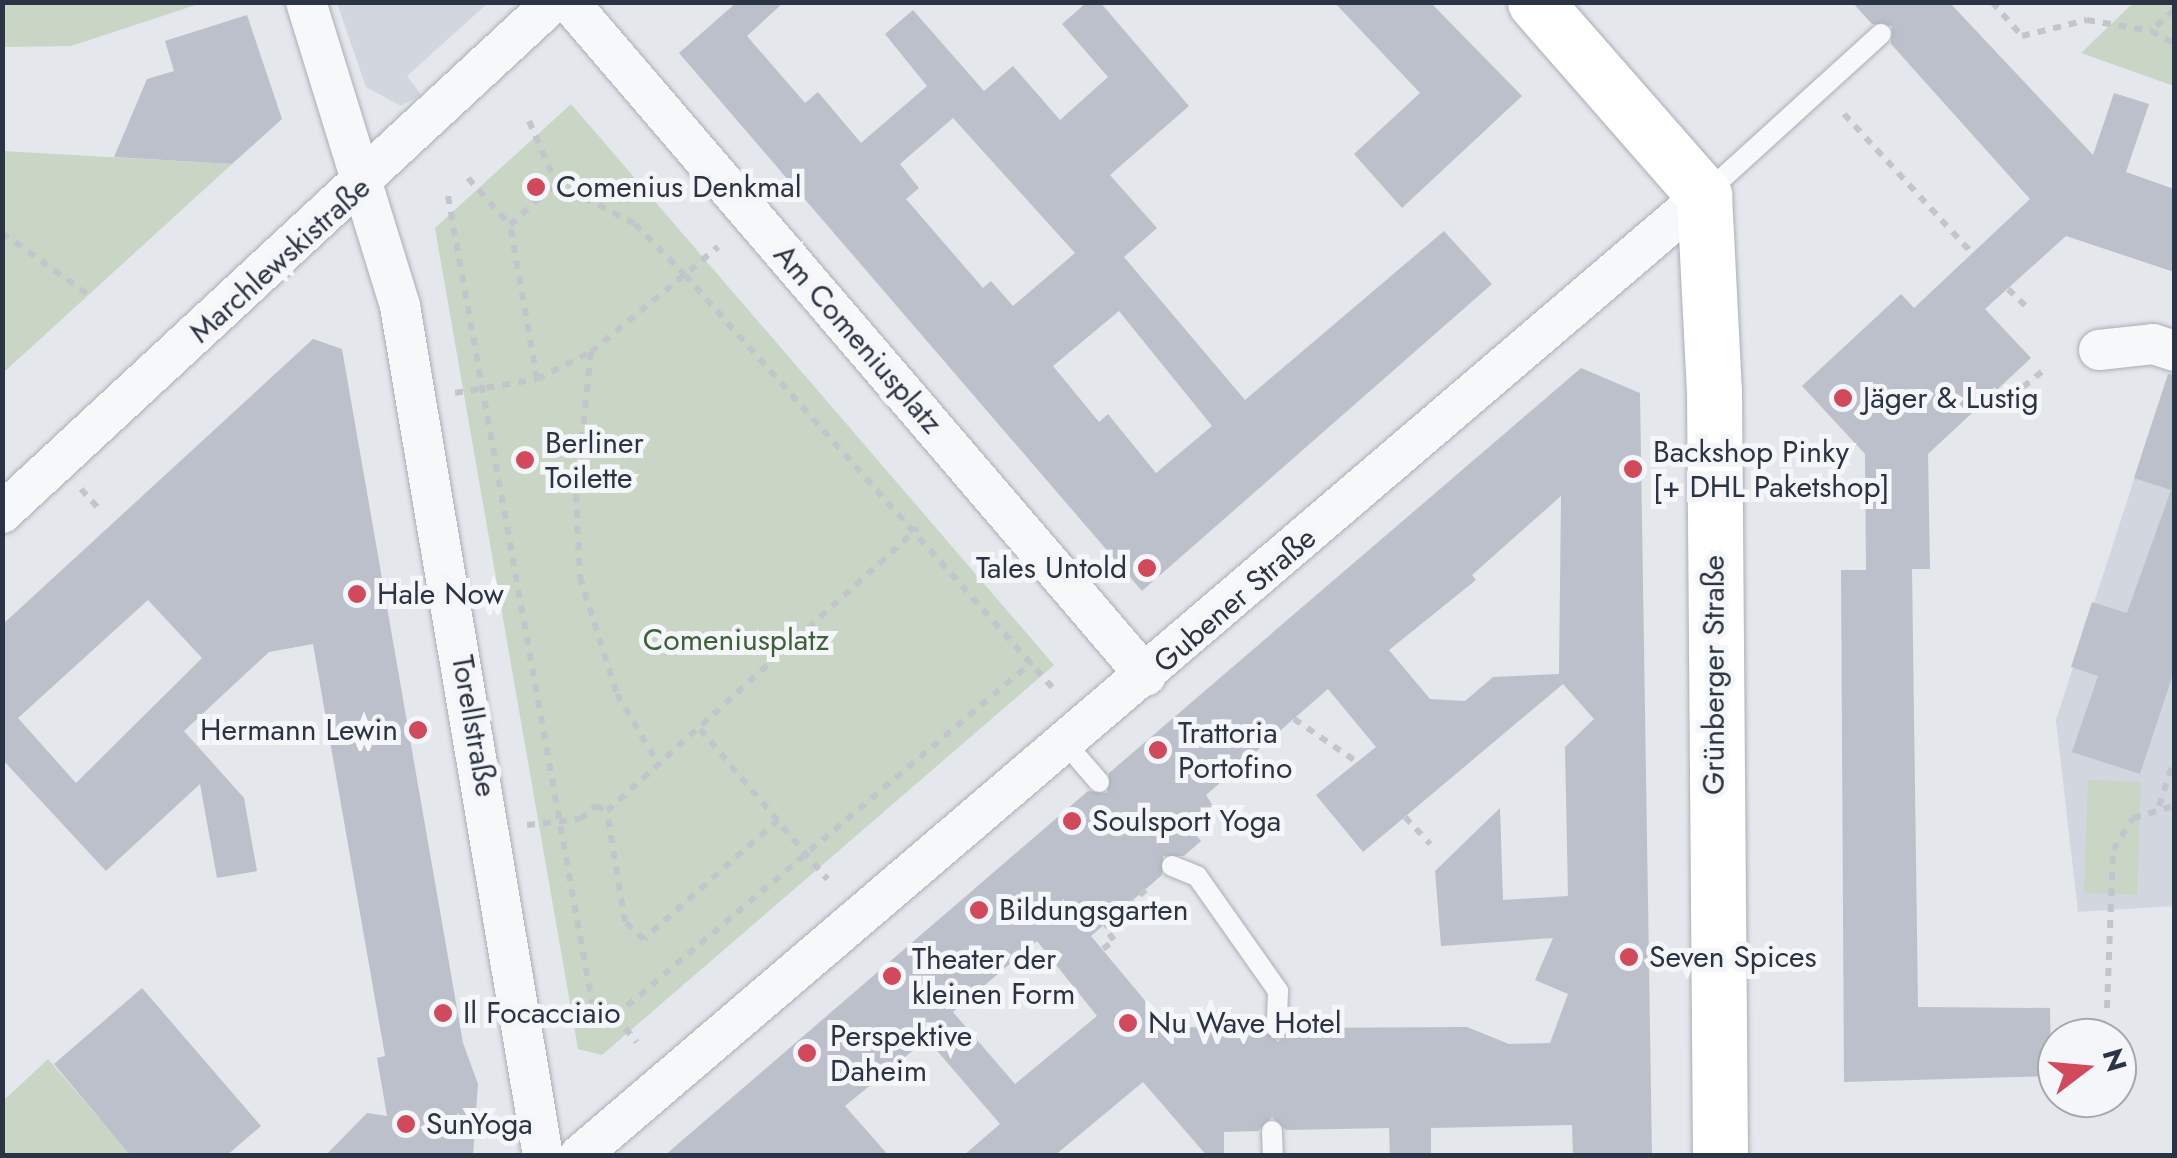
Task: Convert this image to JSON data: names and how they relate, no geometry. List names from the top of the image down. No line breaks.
{"streets":{"street":["Marchlewskistraße","Am Comeniusplatz","Gubener Straße","Grünberger Straße","Torellstraße"]},"crossings":[["Marchlewskistraße","Torellstraße"],["Am Comeniusplatz","Gubener Straße"],["Gubener Straße","Grünberger Straße"]],"parks":["Comeniusplatz"],"places":["Comenius Denkmal","Jäger & Lustig","Berliner Toilette","Backshop Pinky [+ DHL Paketshop]","Tales Untold","Hale Now","Hermann Lewin","Trattoria Portofino","Soulsport Yoga","Bildungsgarten","Seven Spices","Theater der kleinen Form","Il Focacciaio","Nu Wave Hotel","Perspektive Daheim","SunYoga"],"north":"right"}
